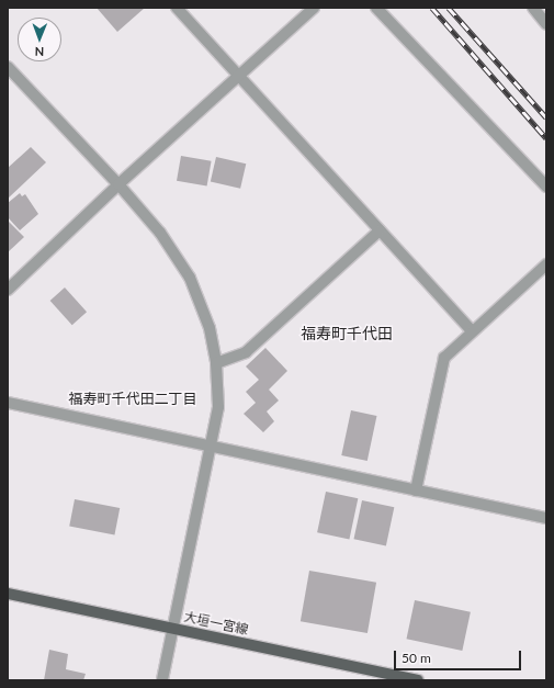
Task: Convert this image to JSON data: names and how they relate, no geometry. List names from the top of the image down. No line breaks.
{"streets":{"main road":["大垣一宮線"]},"districts":["福寿町千代田","福寿町千代田二丁目"],"scale_bar":"50 m","north":"bottom"}
